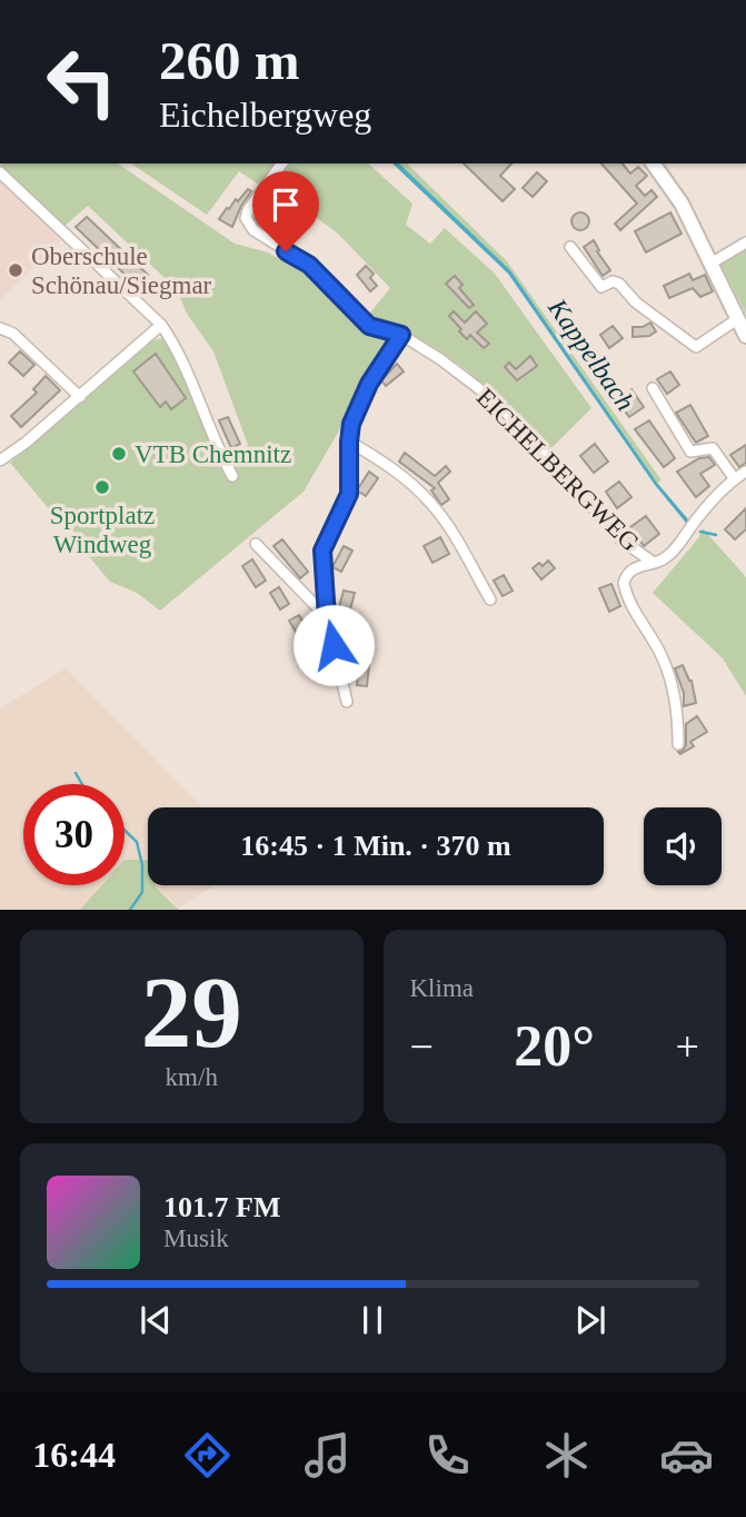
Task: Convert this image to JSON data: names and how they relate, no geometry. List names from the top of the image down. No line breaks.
{"streets":{"street":["EICHELBERGWEG"]},"water":["Kappelbach"],"places":["Oberschule Schönau/Siegmar","VTB Chemnitz","Sportplatz Windweg"],"page":{"turn":["260 m","Eichelbergweg"],"limit":"30","trip":"16:45 · 1 Min. · 370 m","tile":[["29","km/h"],"Klima"],"heat":["−","20°","+"],"song":["101.7 FM","Musik"],"tabs":"16:44"}}
